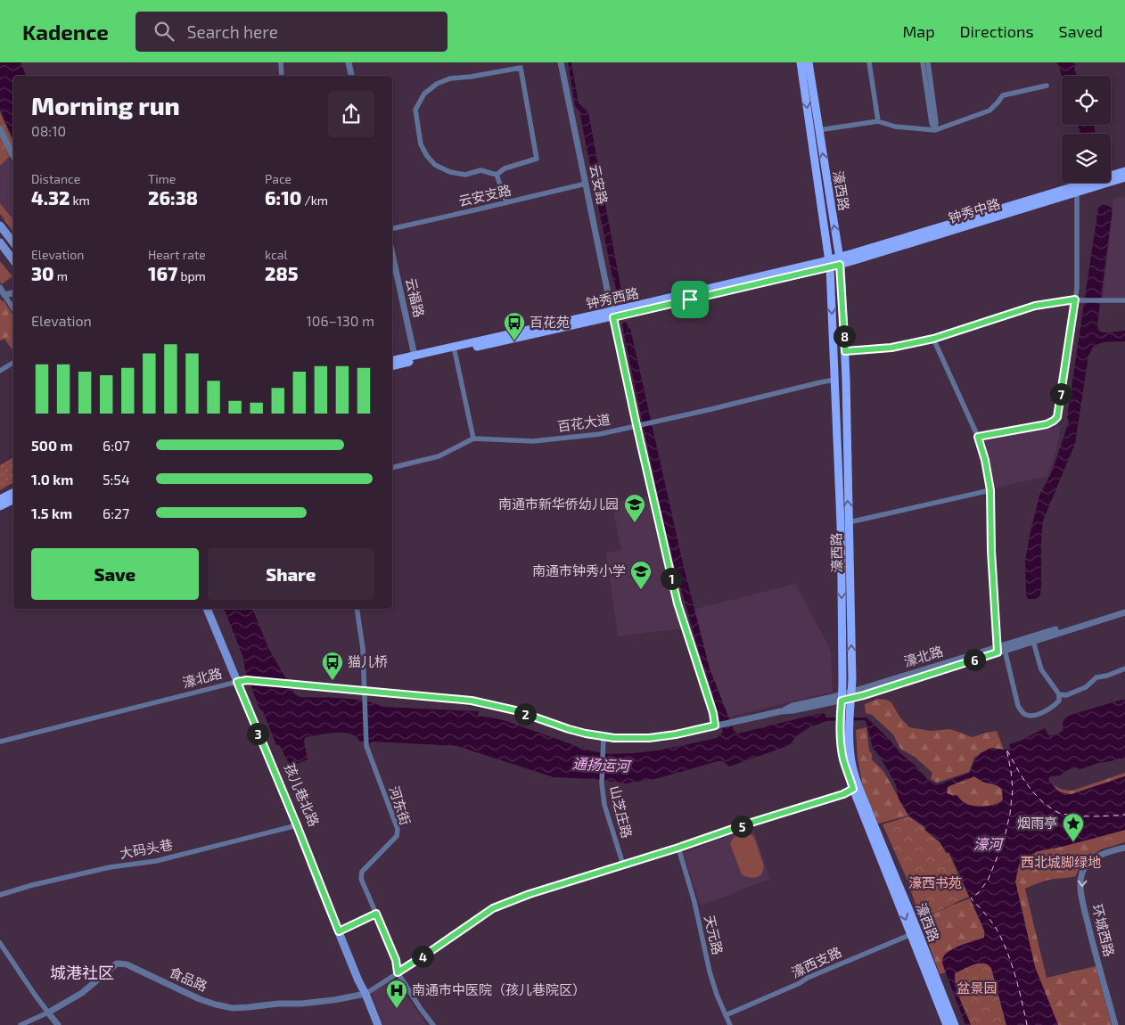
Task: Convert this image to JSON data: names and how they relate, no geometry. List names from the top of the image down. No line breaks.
{"streets":{"main road":["濠西路","钟秀中路","钟秀西路","孩儿巷北路"],"street":["云安路","云安支路","云福路","百花大道","濠北路","河东街","山芝庄路","大码头巷","环城西路","天元路","濠西支路","食品路"]},"crossings":[["云安路","云安支路"],["云安路","钟秀西路"],["濠西路","钟秀中路"],["濠西路","钟秀西路"],["濠西路","百花大道"],["濠西路","濠北路"],["濠西路","濠西支路"],["钟秀中路","钟秀西路"],["云福路","钟秀西路"],["濠北路","孩儿巷北路"],["濠北路","河东街"],["濠北路","山芝庄路"],["孩儿巷北路","大码头巷"],["孩儿巷北路","食品路"],["天元路","濠西支路"]],"one_way":["环城西路"],"districts":["城港社区"],"water":["通扬运河","濠河"],"parks":["西北城脚绿地","濠西书苑","盆景园"],"places":{"bus stop":["百花苑","猫儿桥"],"school or university":["南通市新华侨幼儿园","南通市钟秀小学"],"place":["烟雨亭"],"hospital":["南通市中医院（孩儿巷院区）"]},"page":{"header":"Kadence","search":"Search here","nav":["Map","Directions","Saved"],"heading":["Morning run","08:10"],"stats":[["Distance","4.32 km"],["Time","26:38"],["Pace","6:10 /km"],["Elevation","30 m"],["Heart rate","167 bpm"],["kcal","285"]],"chart":["Elevation","106–130 m"],"pins":["8","7","1","6","2","3","5","4"],"list":[{"name":"500 m","note":"6:07"},{"name":"1.0 km","note":"5:54"},{"name":"1.5 km","note":"6:27"}],"buttons":["Save","Share"]}}
